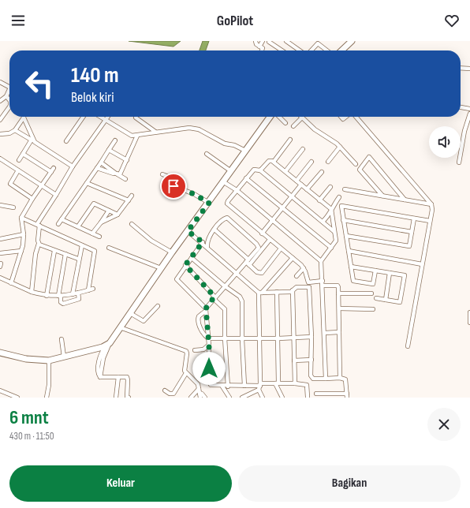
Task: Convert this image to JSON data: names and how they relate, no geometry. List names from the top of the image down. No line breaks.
{"page":{"header":"GoPilot","turn":["140 m","Belok kiri"],"heading":["6 mnt","430 m · 11:50"],"buttons":["Keluar","Bagikan"]}}
